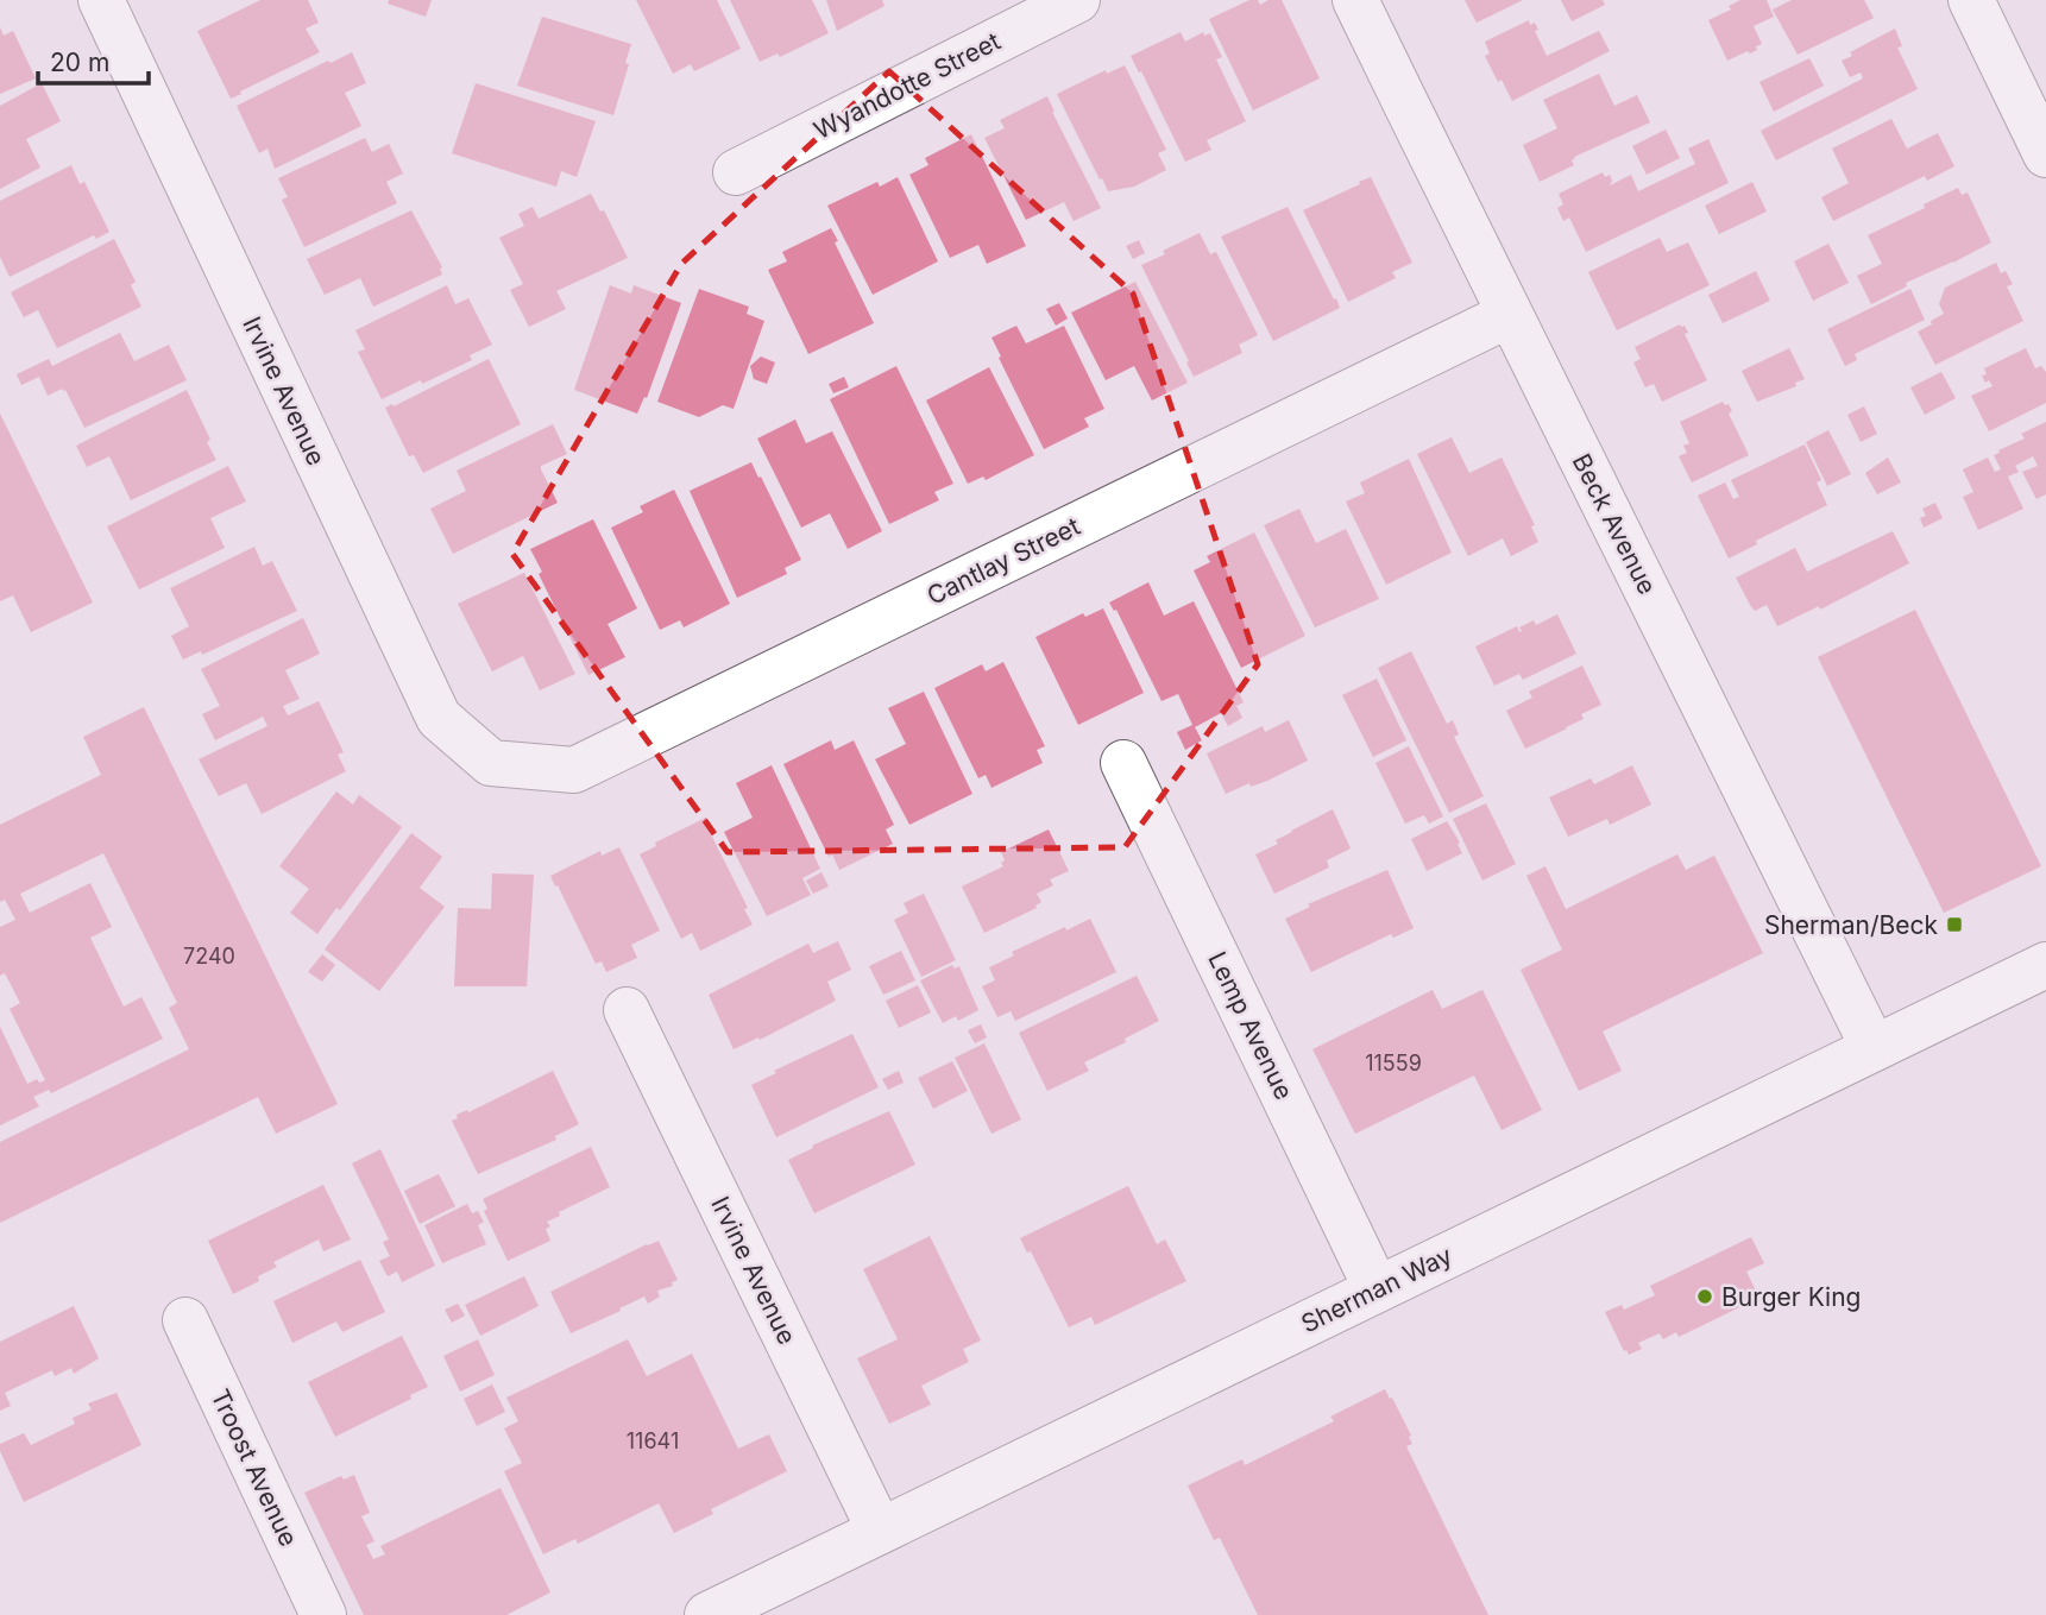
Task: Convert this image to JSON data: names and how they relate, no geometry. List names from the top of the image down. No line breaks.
{"streets":{"street":["Wyandotte Street","Irvine Avenue","Beck Avenue","Cantlay Street","Lemp Avenue","Sherman Way","Troost Avenue"]},"crossings":[["Irvine Avenue","Cantlay Street"],["Irvine Avenue","Sherman Way"],["Beck Avenue","Cantlay Street"],["Beck Avenue","Sherman Way"],["Lemp Avenue","Sherman Way"]],"places":{"transit":["Sherman/Beck"],"other":["Burger King"]},"house_numbers":["7240","11559","11641"],"scale_bar":"20 m"}
